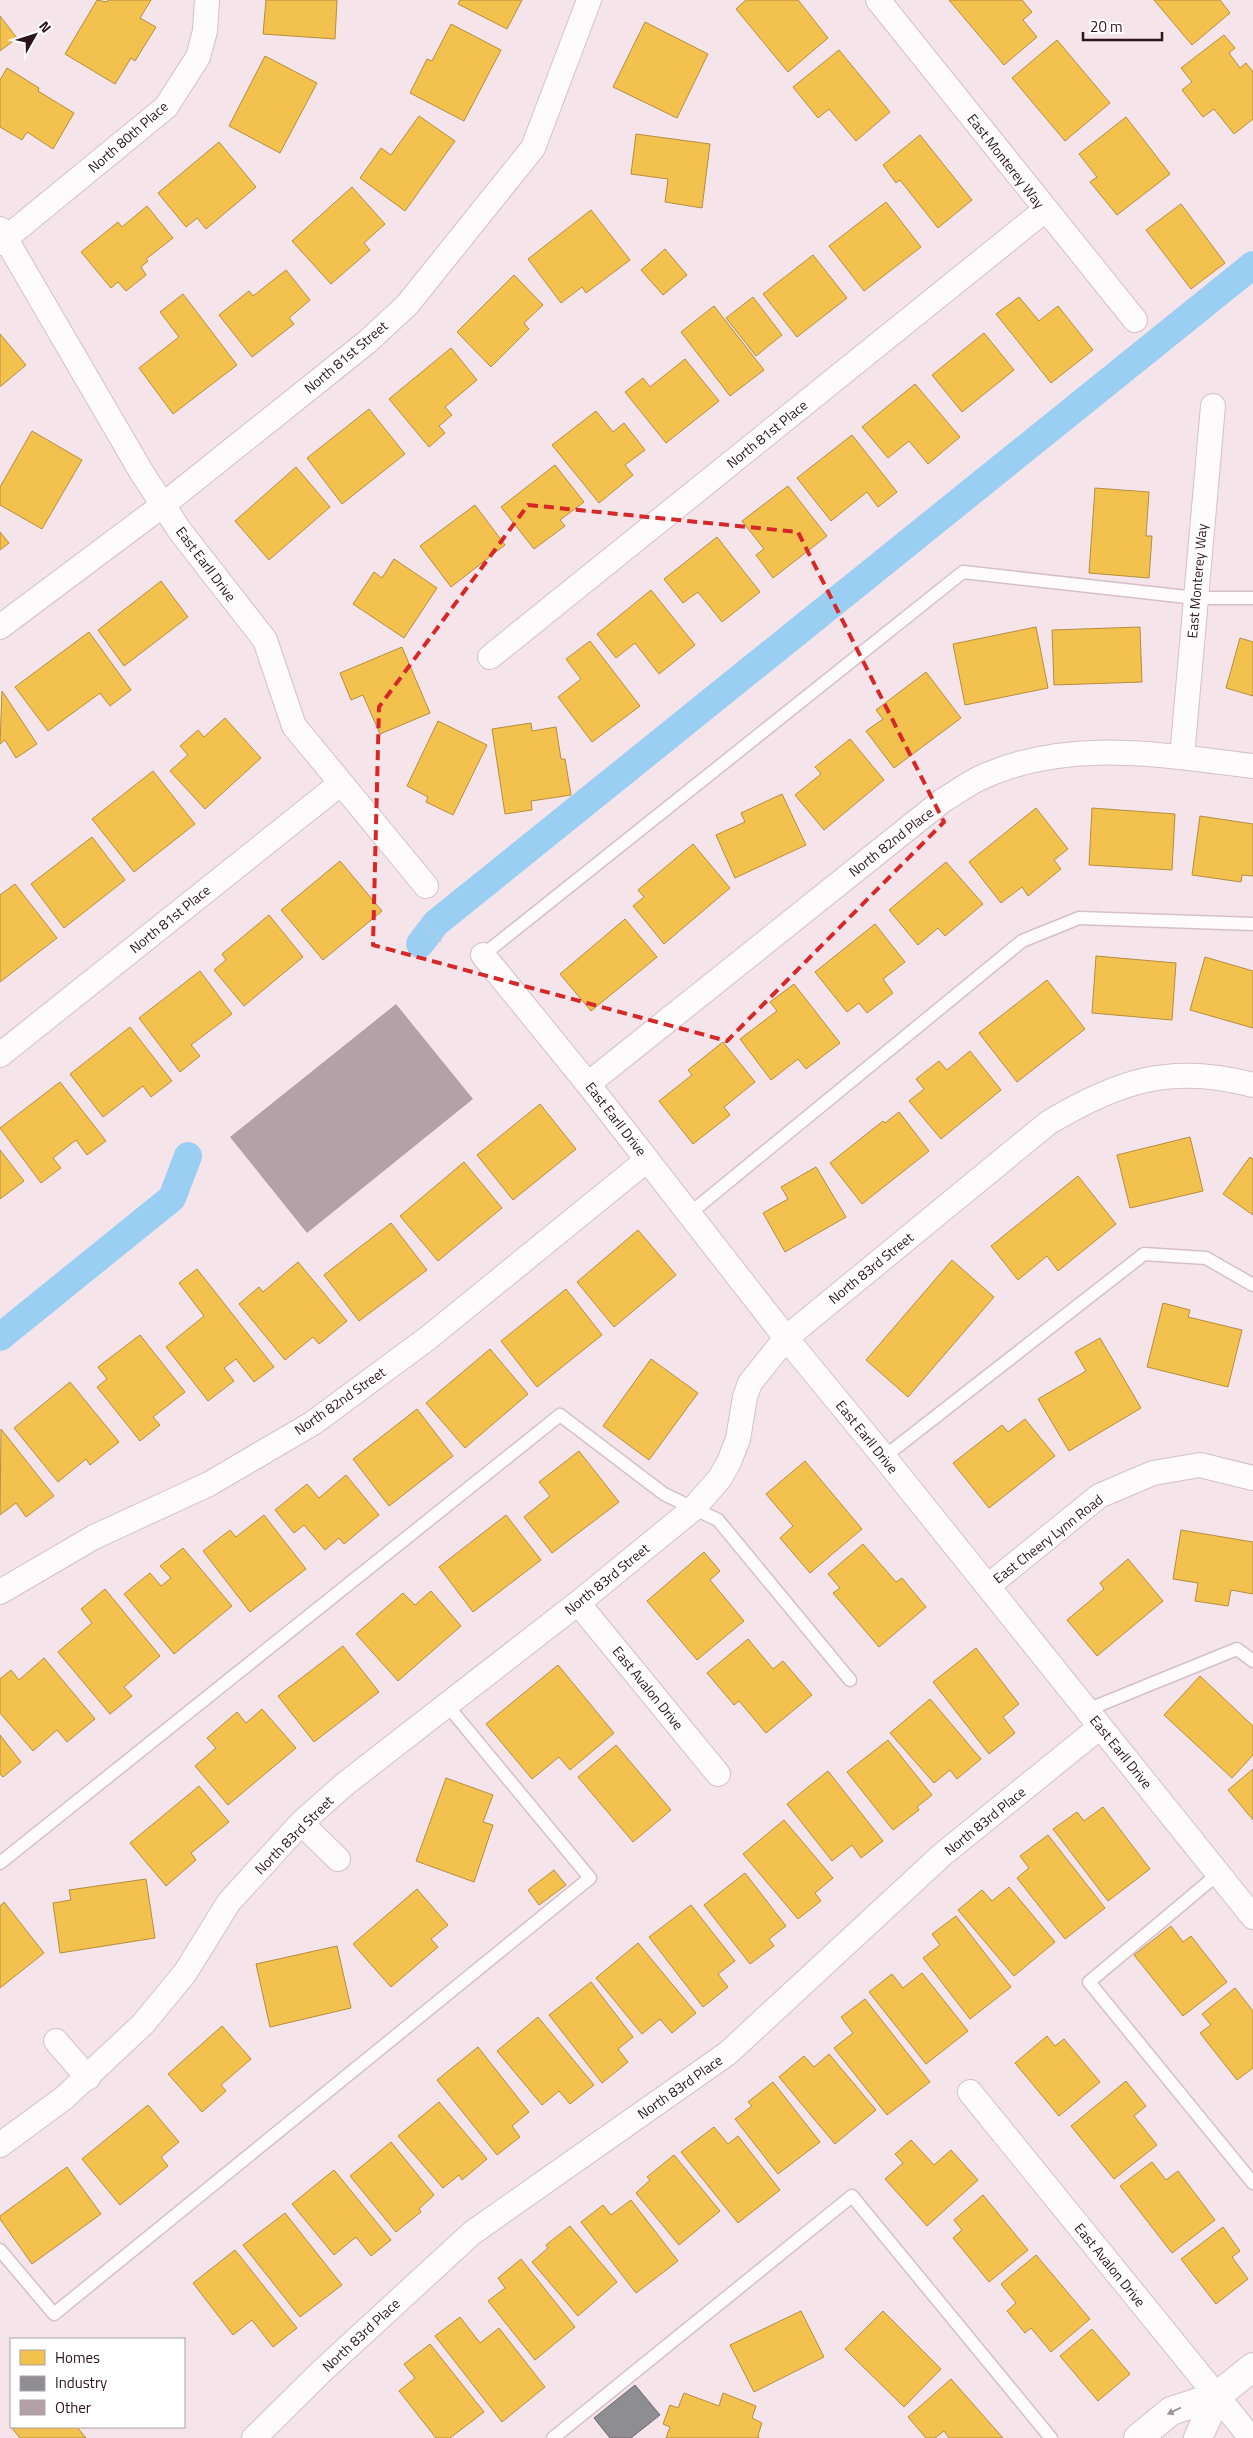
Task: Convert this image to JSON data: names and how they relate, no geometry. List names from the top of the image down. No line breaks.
{"streets":{"street":["North 80th Place","East Monterey Way","North 81st Street","North 81st Place","East Earll Drive","North 82nd Place","North 83rd Street","North 82nd Street","East Cheery Lynn Road","East Avalon Drive","North 83rd Place"]},"crossings":[["North 80th Place","East Earll Drive"],["East Monterey Way","North 81st Place"],["East Monterey Way","North 82nd Place"],["North 81st Street","East Earll Drive"],["North 81st Place","East Earll Drive"],["East Earll Drive","North 82nd Place"],["East Earll Drive","North 83rd Street"],["East Earll Drive","North 82nd Street"],["East Earll Drive","East Cheery Lynn Road"],["East Earll Drive","North 83rd Place"],["North 83rd Street","East Avalon Drive"]],"legend":["Homes","Industry","Other"],"scale_bar":"20 m","north":"top right"}
